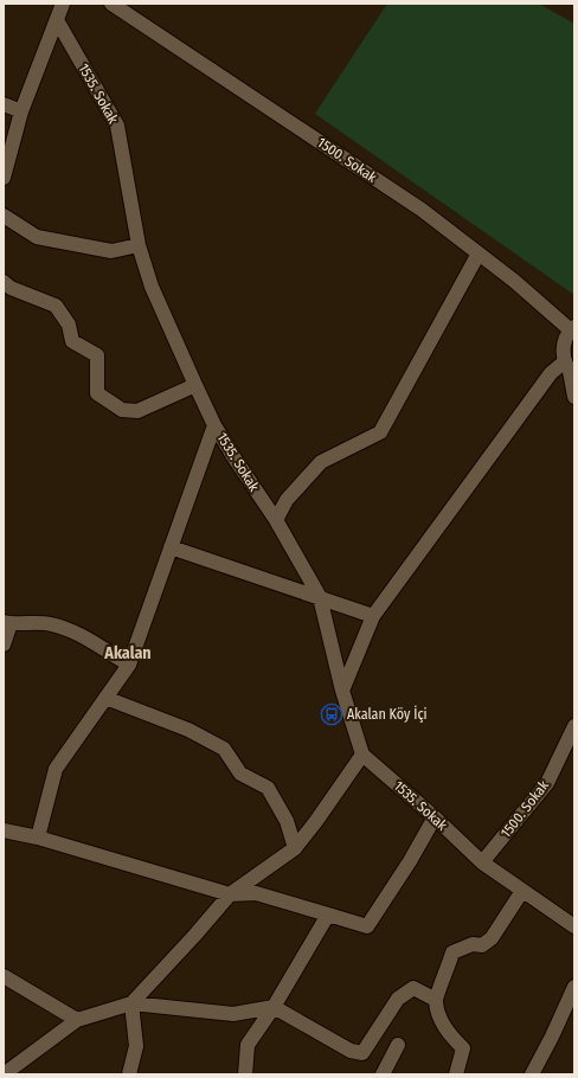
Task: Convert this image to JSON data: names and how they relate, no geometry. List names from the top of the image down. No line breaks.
{"streets":{"street":["1535. Sokak","1500. Sokak"]},"crossings":[["1535. Sokak","1500. Sokak"]],"districts":["Akalan"],"places":{"bus stop":["Akalan Köy İçi"]}}
